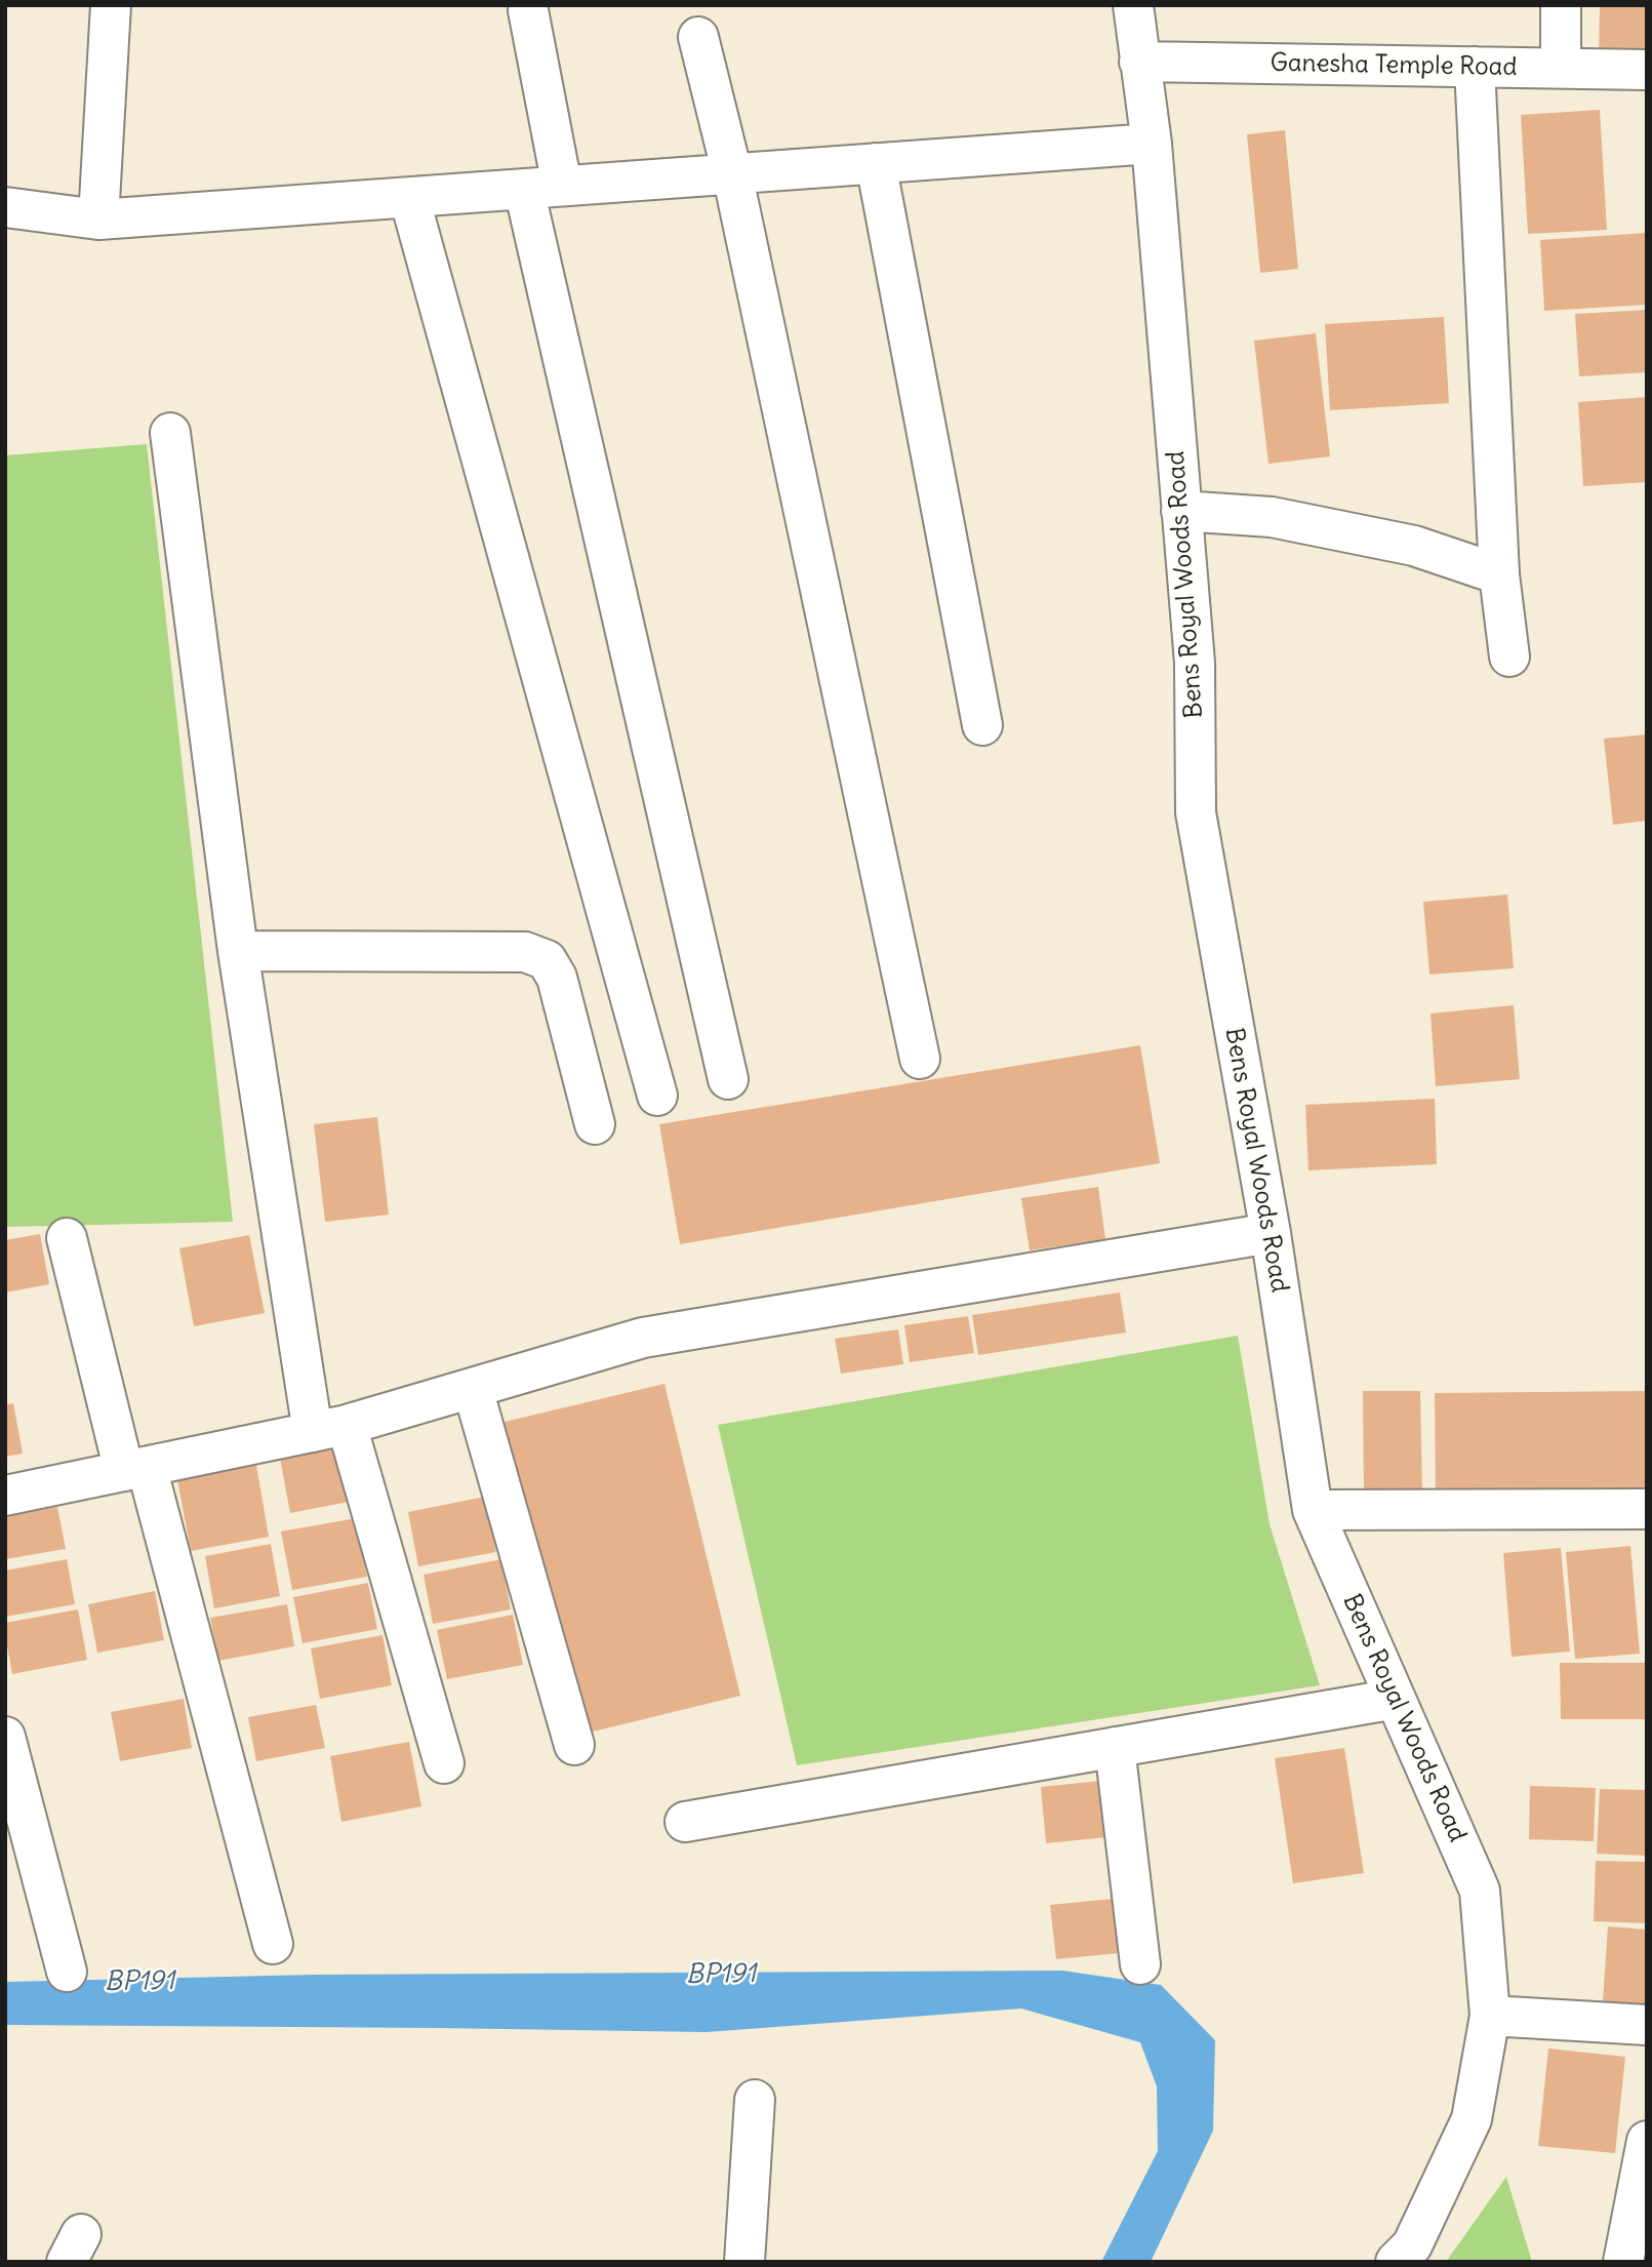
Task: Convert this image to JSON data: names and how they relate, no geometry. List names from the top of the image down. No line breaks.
{"streets":{"street":["Ganesha Temple Road","Bens Royal Woods Road"]},"crossings":[["Ganesha Temple Road","Bens Royal Woods Road"]],"water":["BP191"]}
